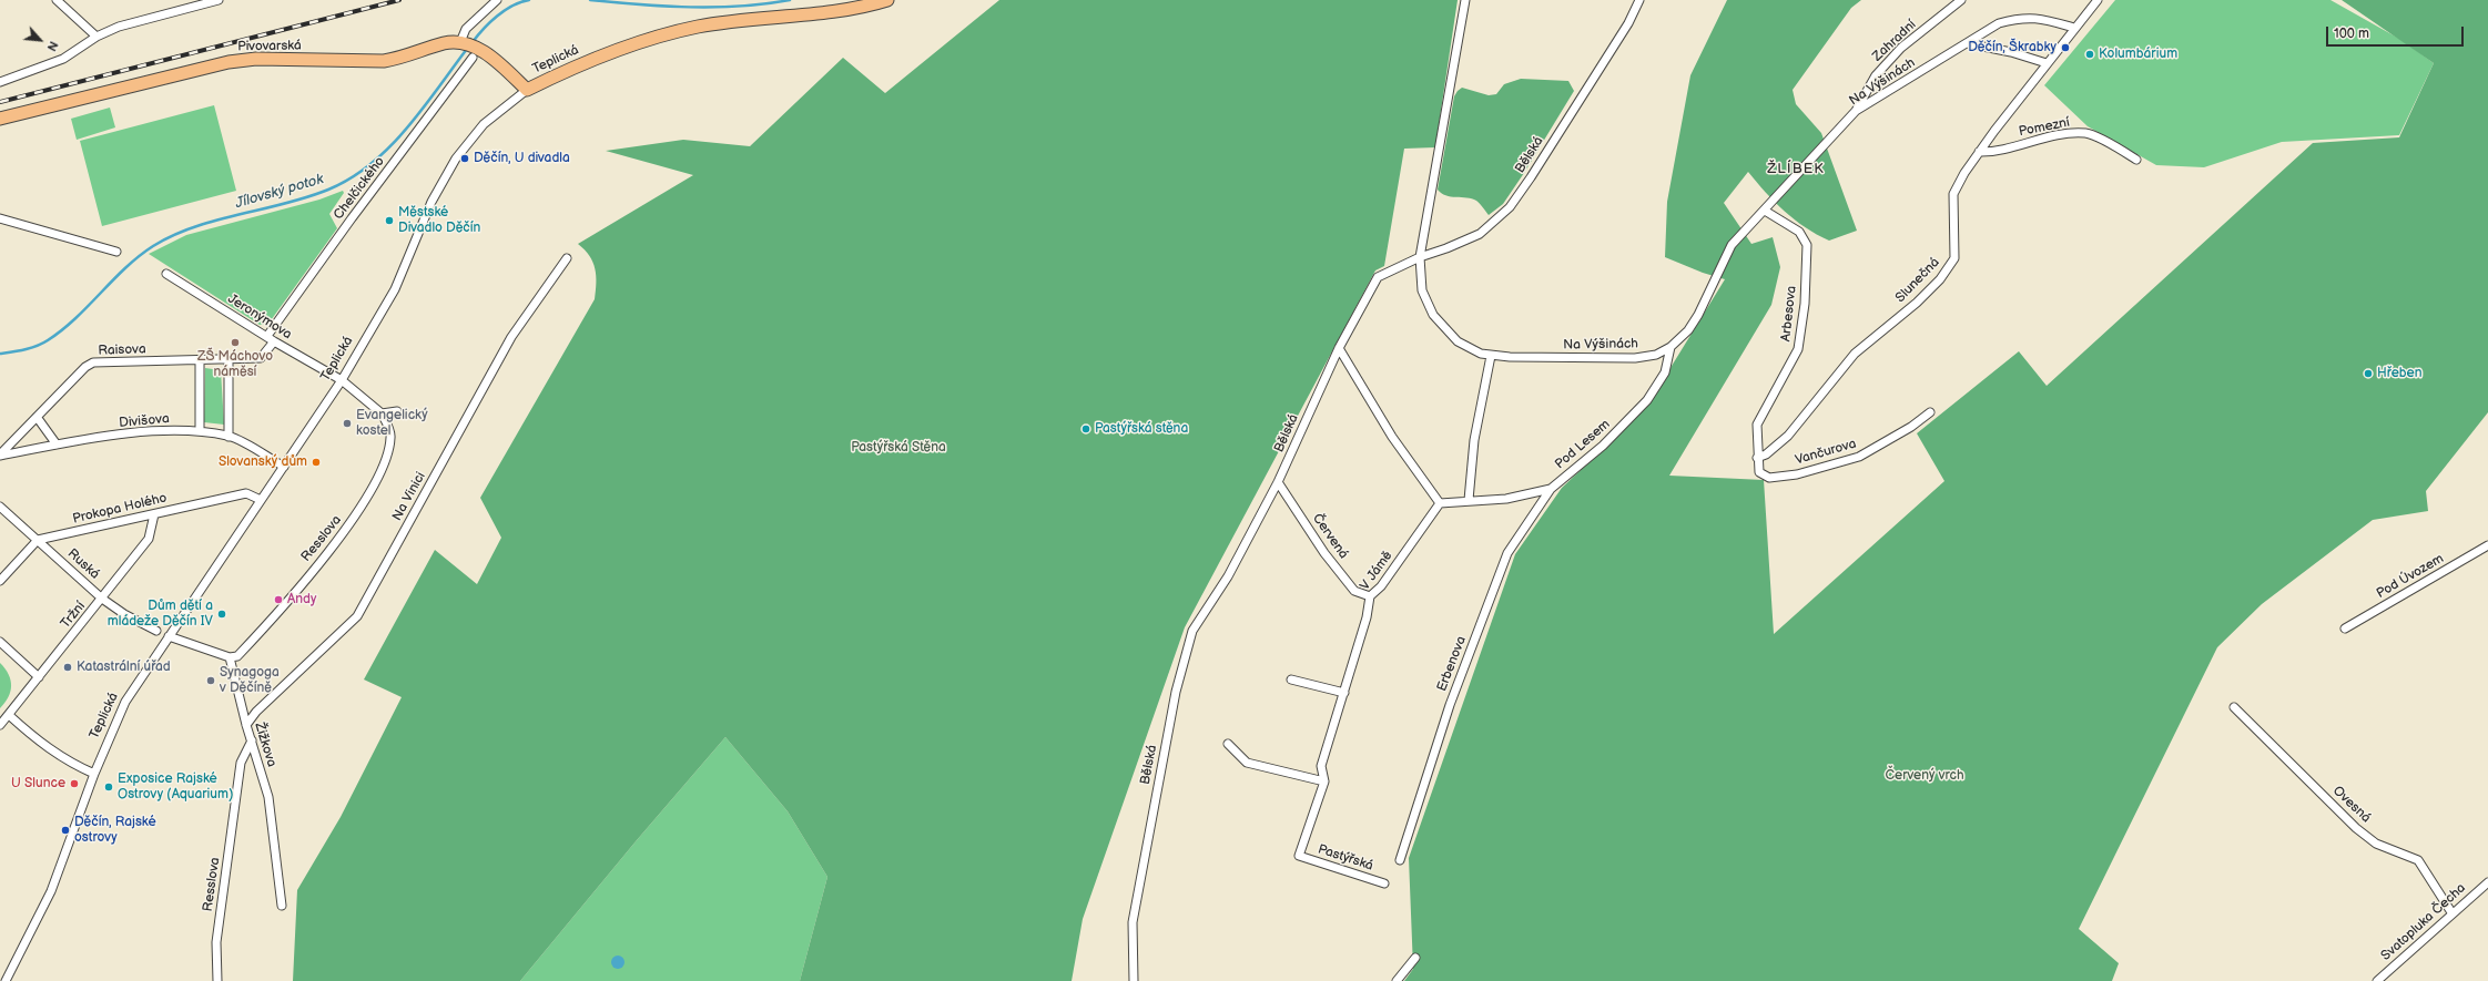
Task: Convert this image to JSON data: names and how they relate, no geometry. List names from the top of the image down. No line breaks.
{"streets":{"main road":["Pivovarská","Teplická"],"street":["Zahradní","Na Výšinách","Pomezní","Bělská","Chelčického","Slunečná","Arbesova","Jeronýmova","Raisova","Divišova","Pod Lesem","Vančurova","Na Vinici","Prokopa Holého","Červená","Resslova","Ruská","V Jámě","Pod Úvozem","Tržní","Erbenova","Žižkova","Ovesná","Pastýřská","Svatopluka Čecha"]},"crossings":[["Zahradní","Na Výšinách"],["Pivovarská","Teplická"],["Pivovarská","Chelčického"],["Teplická","Jeronýmova"],["Teplická","Divišova"],["Teplická","Prokopa Holého"],["Na Výšinách","Bělská"],["Na Výšinách","Slunečná"],["Na Výšinách","Arbesova"],["Na Výšinách","Pod Lesem"],["Pomezní","Slunečná"],["Bělská","Červená"],["Chelčického","Jeronýmova"],["Chelčického","Raisova"],["Slunečná","Arbesova"],["Slunečná","Vančurova"],["Arbesova","Vančurova"],["Jeronýmova","Raisova"],["Jeronýmova","Resslova"],["Raisova","Divišova"],["Pod Lesem","Erbenova"],["Na Vinici","Žižkova"],["Prokopa Holého","Ruská"],["Prokopa Holého","Tržní"],["Červená","V Jámě"],["Resslova","Žižkova"],["Ruská","Tržní"],["V Jámě","Pastýřská"],["Ovesná","Svatopluka Čecha"]],"districts":["ŽLÍBEK"],"water":["Jílovský potok"],"parks":["Pastýřská Stěna","Červený vrch"],"places":["Děčín, Škrabky","Kolumbárium","Děčín, U divadla","Městské Divadlo Děčín","ZŠ Máchovo náměsí","Hřeben","Evangelický kostel","Pastýřská stěna","Slovanský dům","Andy","Dům dětí a mládeže Děčín IV","Katastrální úřad","Synagoga v Děčíně","U Slunce","Exposice Rajské Ostrovy (Aquarium)","Děčín, Rajské ostrovy"],"scale_bar":"100 m","north":"bottom right"}
